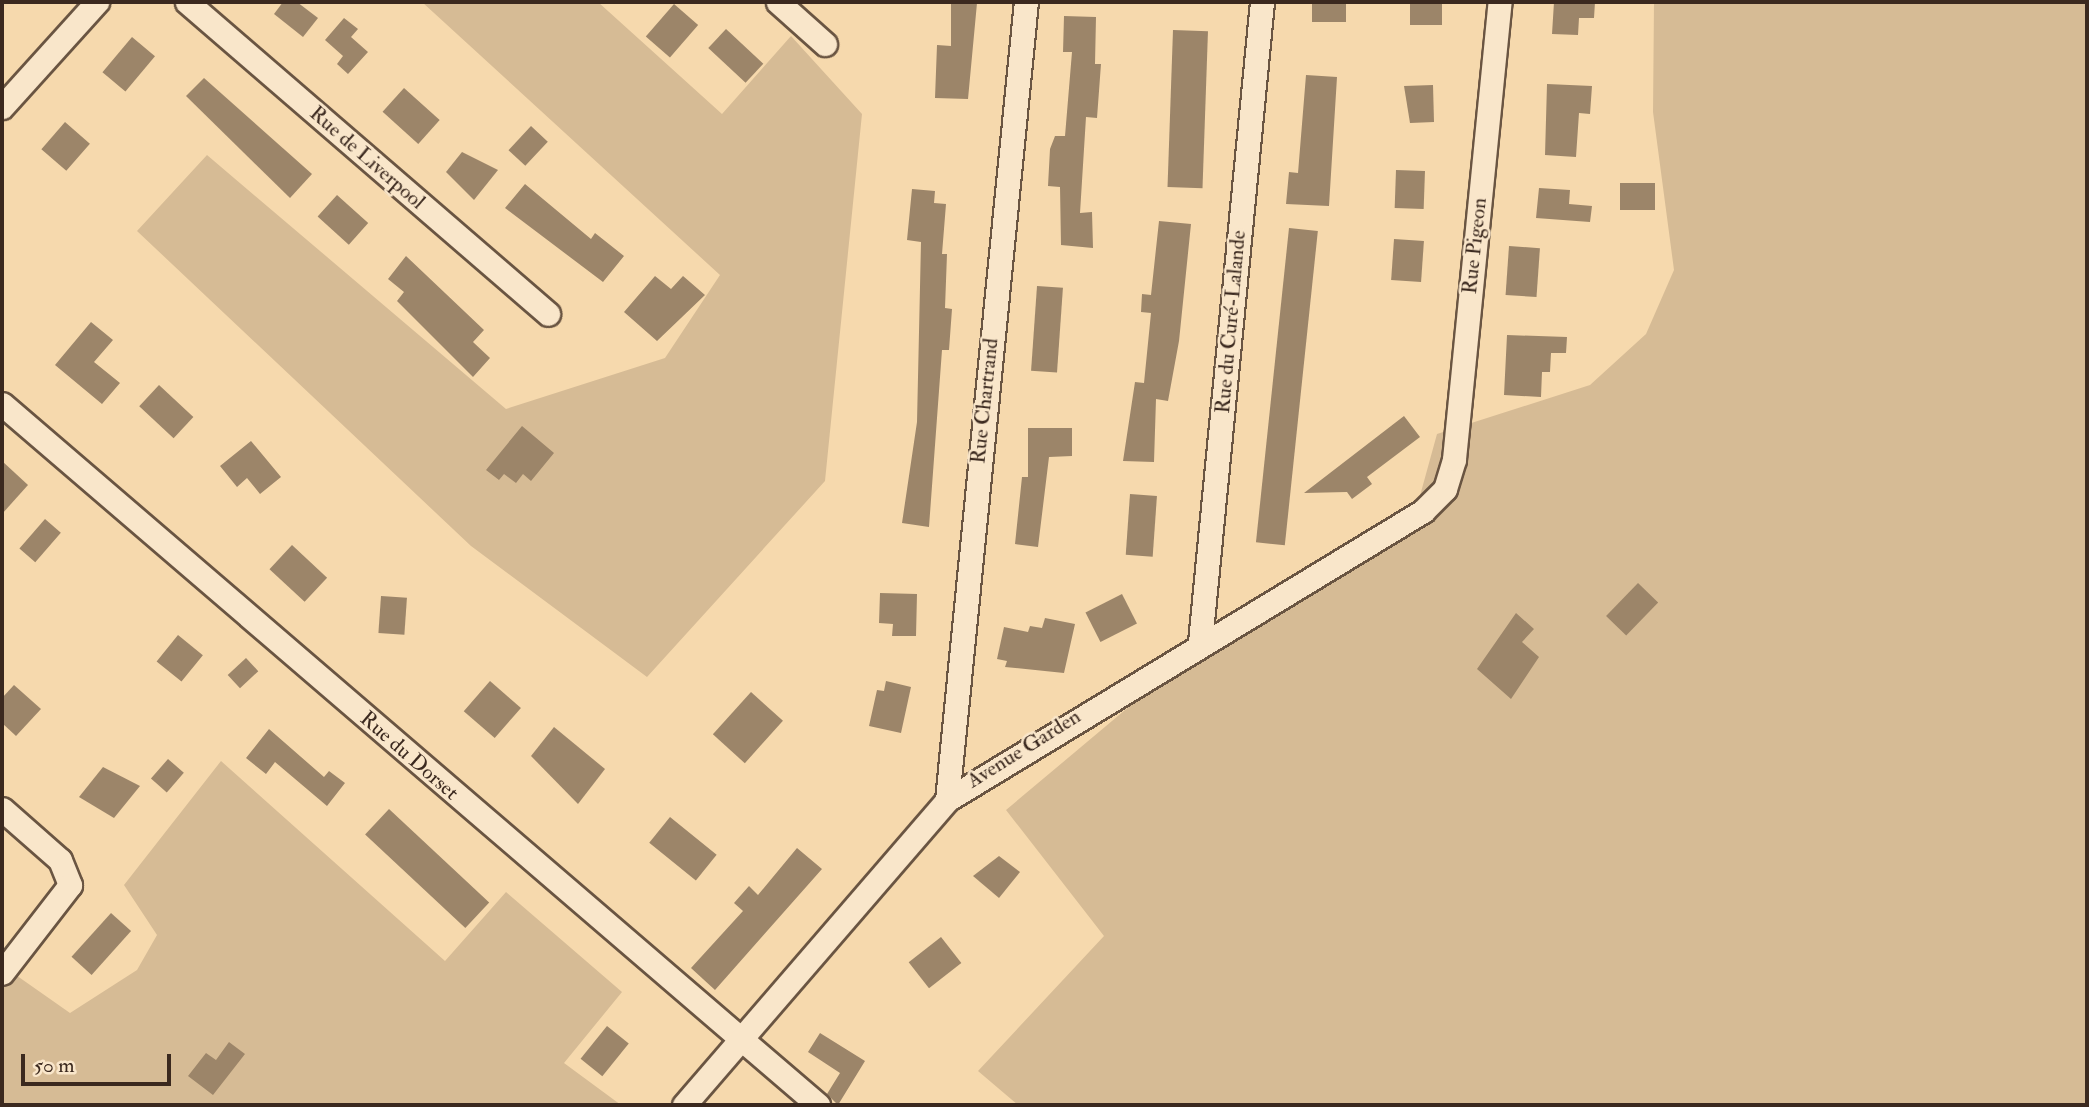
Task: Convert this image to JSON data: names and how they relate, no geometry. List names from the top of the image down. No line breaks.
{"streets":{"street":["Rue de Liverpool","Rue Pigeon","Rue du Curé-Lalande","Rue Chartrand","Avenue Garden","Rue du Dorset"]},"crossings":[["Rue Pigeon","Avenue Garden"],["Rue du Curé-Lalande","Avenue Garden"],["Rue Chartrand","Avenue Garden"],["Avenue Garden","Rue du Dorset"]],"scale_bar":"50 m"}
